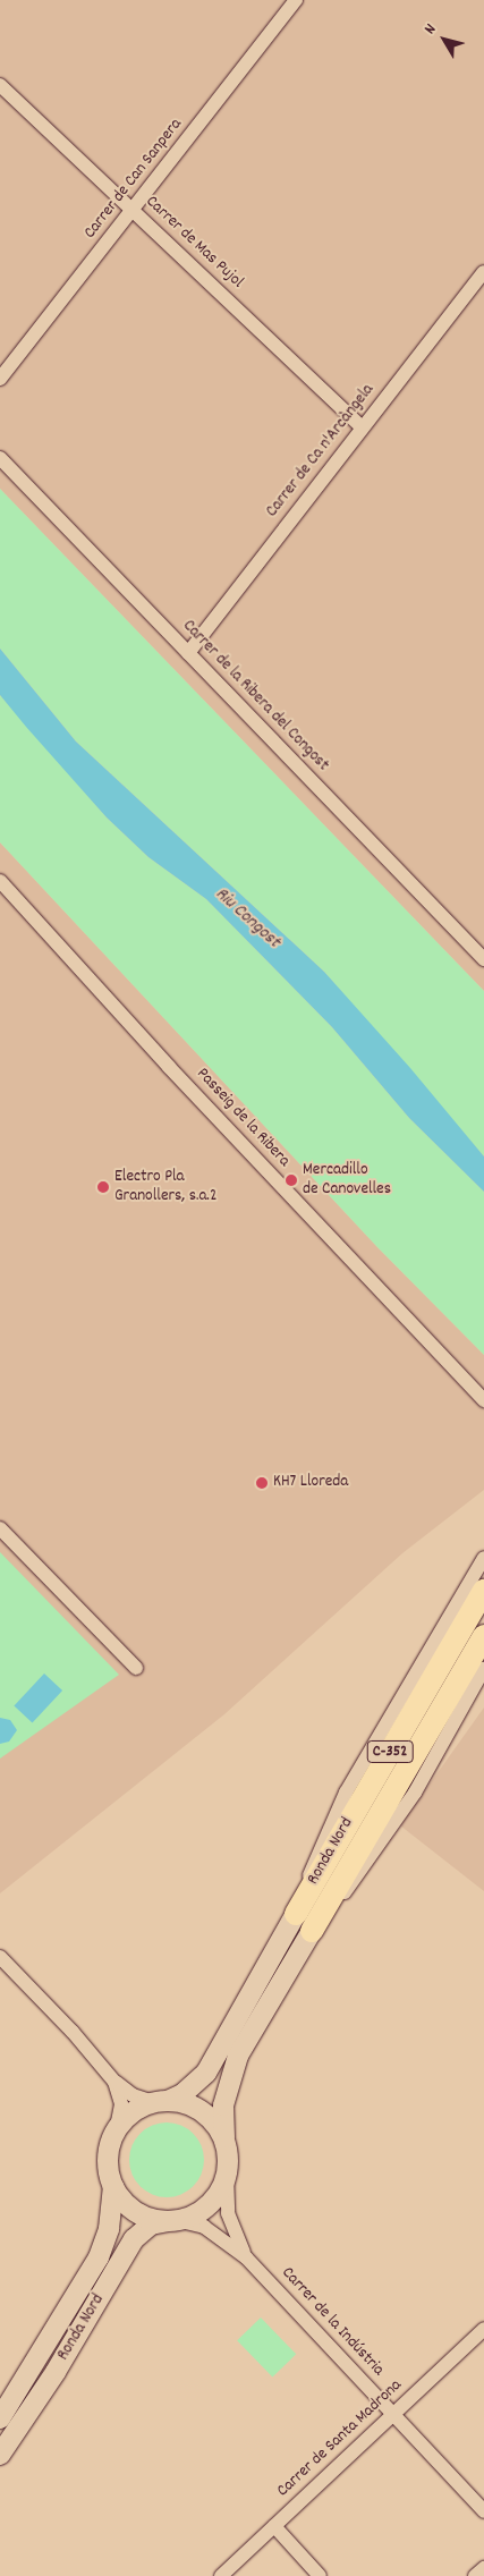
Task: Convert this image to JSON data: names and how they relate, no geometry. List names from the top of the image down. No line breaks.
{"streets":{"highway":["C-352","Ronda Nord"],"street":["Carrer de Can Sanpera","Carrer de Mas Pujol","Carrer de Ca n'Arcàngela","Carrer de la Ribera del Congost","Passeig de la Ribera","Carrer de la Indústria","Carrer de Santa Madrona"]},"crossings":[["Carrer de Can Sanpera","Carrer de Mas Pujol"],["Carrer de Mas Pujol","Carrer de Ca n'Arcàngela"],["Carrer de Ca n'Arcàngela","Carrer de la Ribera del Congost"],["C-352","Ronda Nord"],["Carrer de la Indústria","Carrer de Santa Madrona"]],"water":["Riu Congost"],"places":["Mercadillo de Canovelles","Electro Pla Granollers, s.a.2","KH7 Lloreda"],"north":"top left"}
